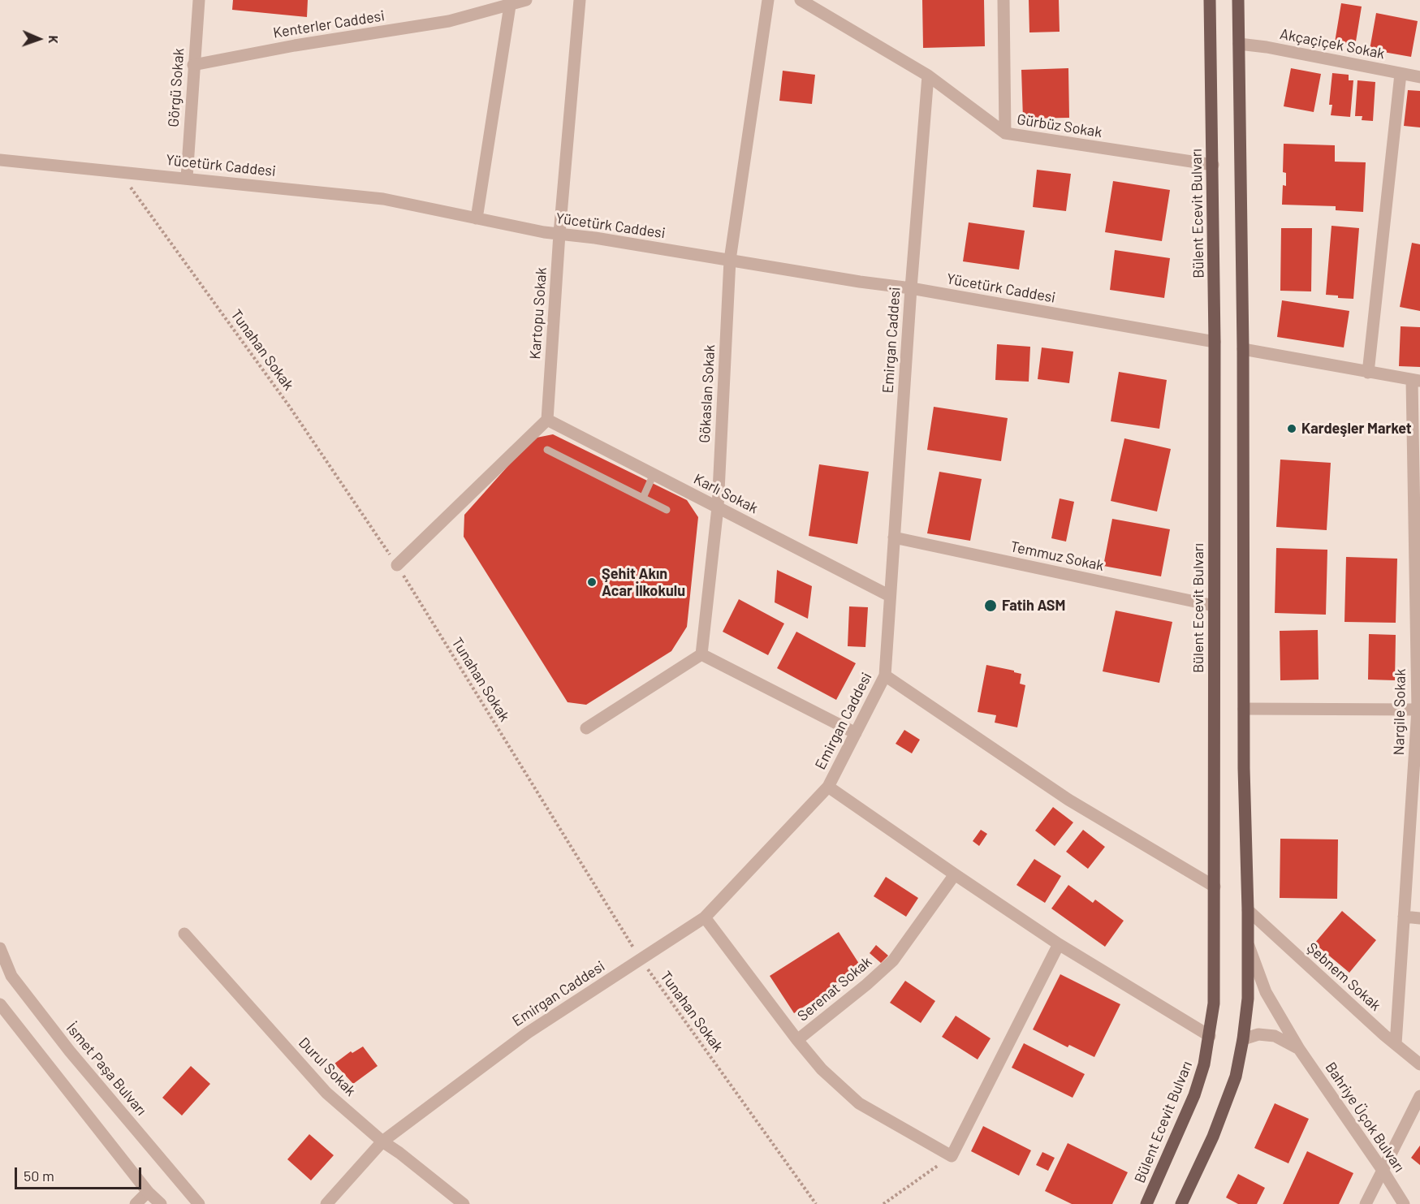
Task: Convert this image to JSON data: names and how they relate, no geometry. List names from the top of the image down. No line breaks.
{"streets":{"main road":["Bülent Ecevit Bulvarı"],"street":["Kenterler Caddesi","Akçaçiçek Sokak","Görgü Sokak","Gürbüz Sokak","Yücetürk Caddesi","Kartopu Sokak","Emirgan Caddesi","Gökaslan Sokak","Karlı Sokak","Temmuz Sokak","Nargile Sokak","Şebnem Sokak","Serenat Sokak","Durul Sokak","İsmet Paşa Bulvarı","Bahriye Üçok Bulvarı"],"path":["Tunahan Sokak"]},"crossings":[["Kenterler Caddesi","Görgü Sokak"],["Görgü Sokak","Yücetürk Caddesi"],["Gürbüz Sokak","Bülent Ecevit Bulvarı"],["Yücetürk Caddesi","Bülent Ecevit Bulvarı"],["Yücetürk Caddesi","Kartopu Sokak"],["Yücetürk Caddesi","Emirgan Caddesi"],["Yücetürk Caddesi","Tunahan Sokak"],["Yücetürk Caddesi","Gökaslan Sokak"],["Bülent Ecevit Bulvarı","Temmuz Sokak"],["Kartopu Sokak","Karlı Sokak"],["Emirgan Caddesi","Tunahan Sokak"],["Emirgan Caddesi","Karlı Sokak"],["Emirgan Caddesi","Temmuz Sokak"],["Emirgan Caddesi","Durul Sokak"],["Gökaslan Sokak","Karlı Sokak"],["Nargile Sokak","Şebnem Sokak"]],"places":["Kardeşler Market","Şehit Akın Acar İlkokulu","Fatih ASM"],"scale_bar":"50 m","north":"right"}
